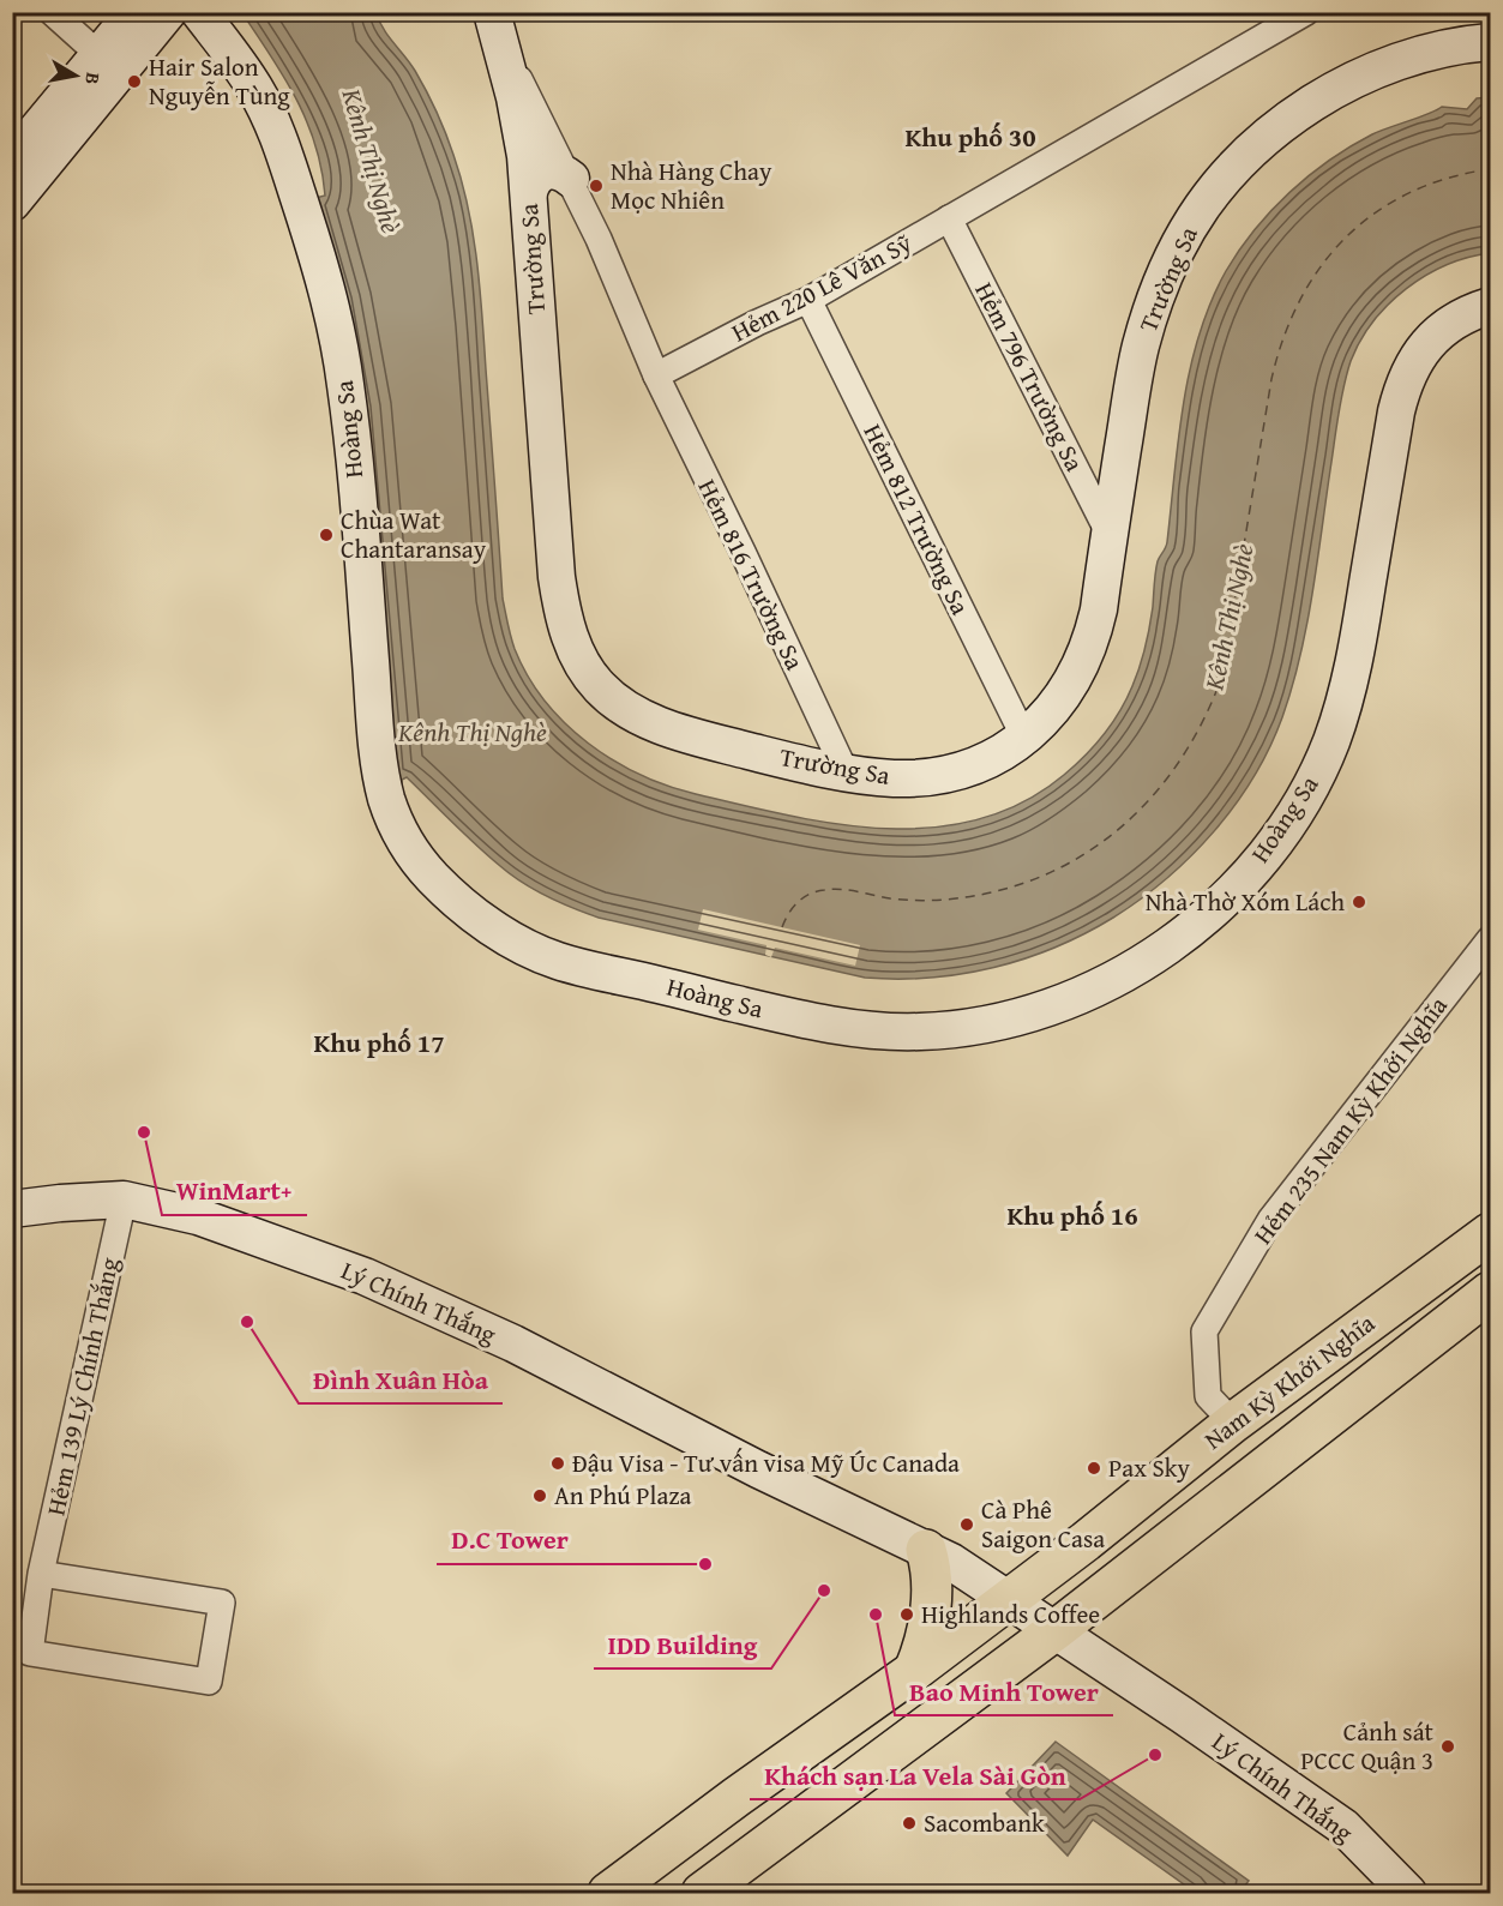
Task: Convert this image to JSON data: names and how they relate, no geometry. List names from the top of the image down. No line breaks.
{"streets":{"main road":["Nam Kỳ Khởi Nghĩa"],"street":["Trường Sa","Hẻm 220 Lê Văn Sỹ","Hẻm 796 Trường Sa","Hoàng Sa","Hẻm 812 Trường Sa","Hẻm 816 Trường Sa","Hẻm 235 Nam Kỳ Khởi Nghĩa","Lý Chính Thắng","Hẻm 139 Lý Chính Thắng"]},"crossings":[["Trường Sa","Hẻm 796 Trường Sa"],["Trường Sa","Hẻm 812 Trường Sa"],["Trường Sa","Hẻm 816 Trường Sa"],["Hẻm 220 Lê Văn Sỹ","Hẻm 796 Trường Sa"],["Hẻm 220 Lê Văn Sỹ","Hẻm 812 Trường Sa"],["Hẻm 220 Lê Văn Sỹ","Hẻm 816 Trường Sa"],["Hẻm 235 Nam Kỳ Khởi Nghĩa","Nam Kỳ Khởi Nghĩa"],["Lý Chính Thắng","Nam Kỳ Khởi Nghĩa"],["Lý Chính Thắng","Hẻm 139 Lý Chính Thắng"]],"districts":["Khu phố 30","Khu phố 17","Khu phố 16"],"water":["Kênh Thị Nghè"],"places":["Hair Salon Nguyễn Tùng","Nhà Hàng Chay Mọc Nhiên","Chùa Wat Chantaransay","Nhà Thờ Xóm Lách","WinMart+","Đình Xuân Hòa","Đậu Visa - Tư vấn visa Mỹ Úc Canada","Pax Sky","An Phú Plaza","Cà Phê Saigon Casa","D.C Tower","IDD Building","Bao Minh Tower","Highlands Coffee","Cảnh sát PCCC Quận 3","Khách sạn La Vela Sài Gòn","Sacombank"],"north":"right"}
